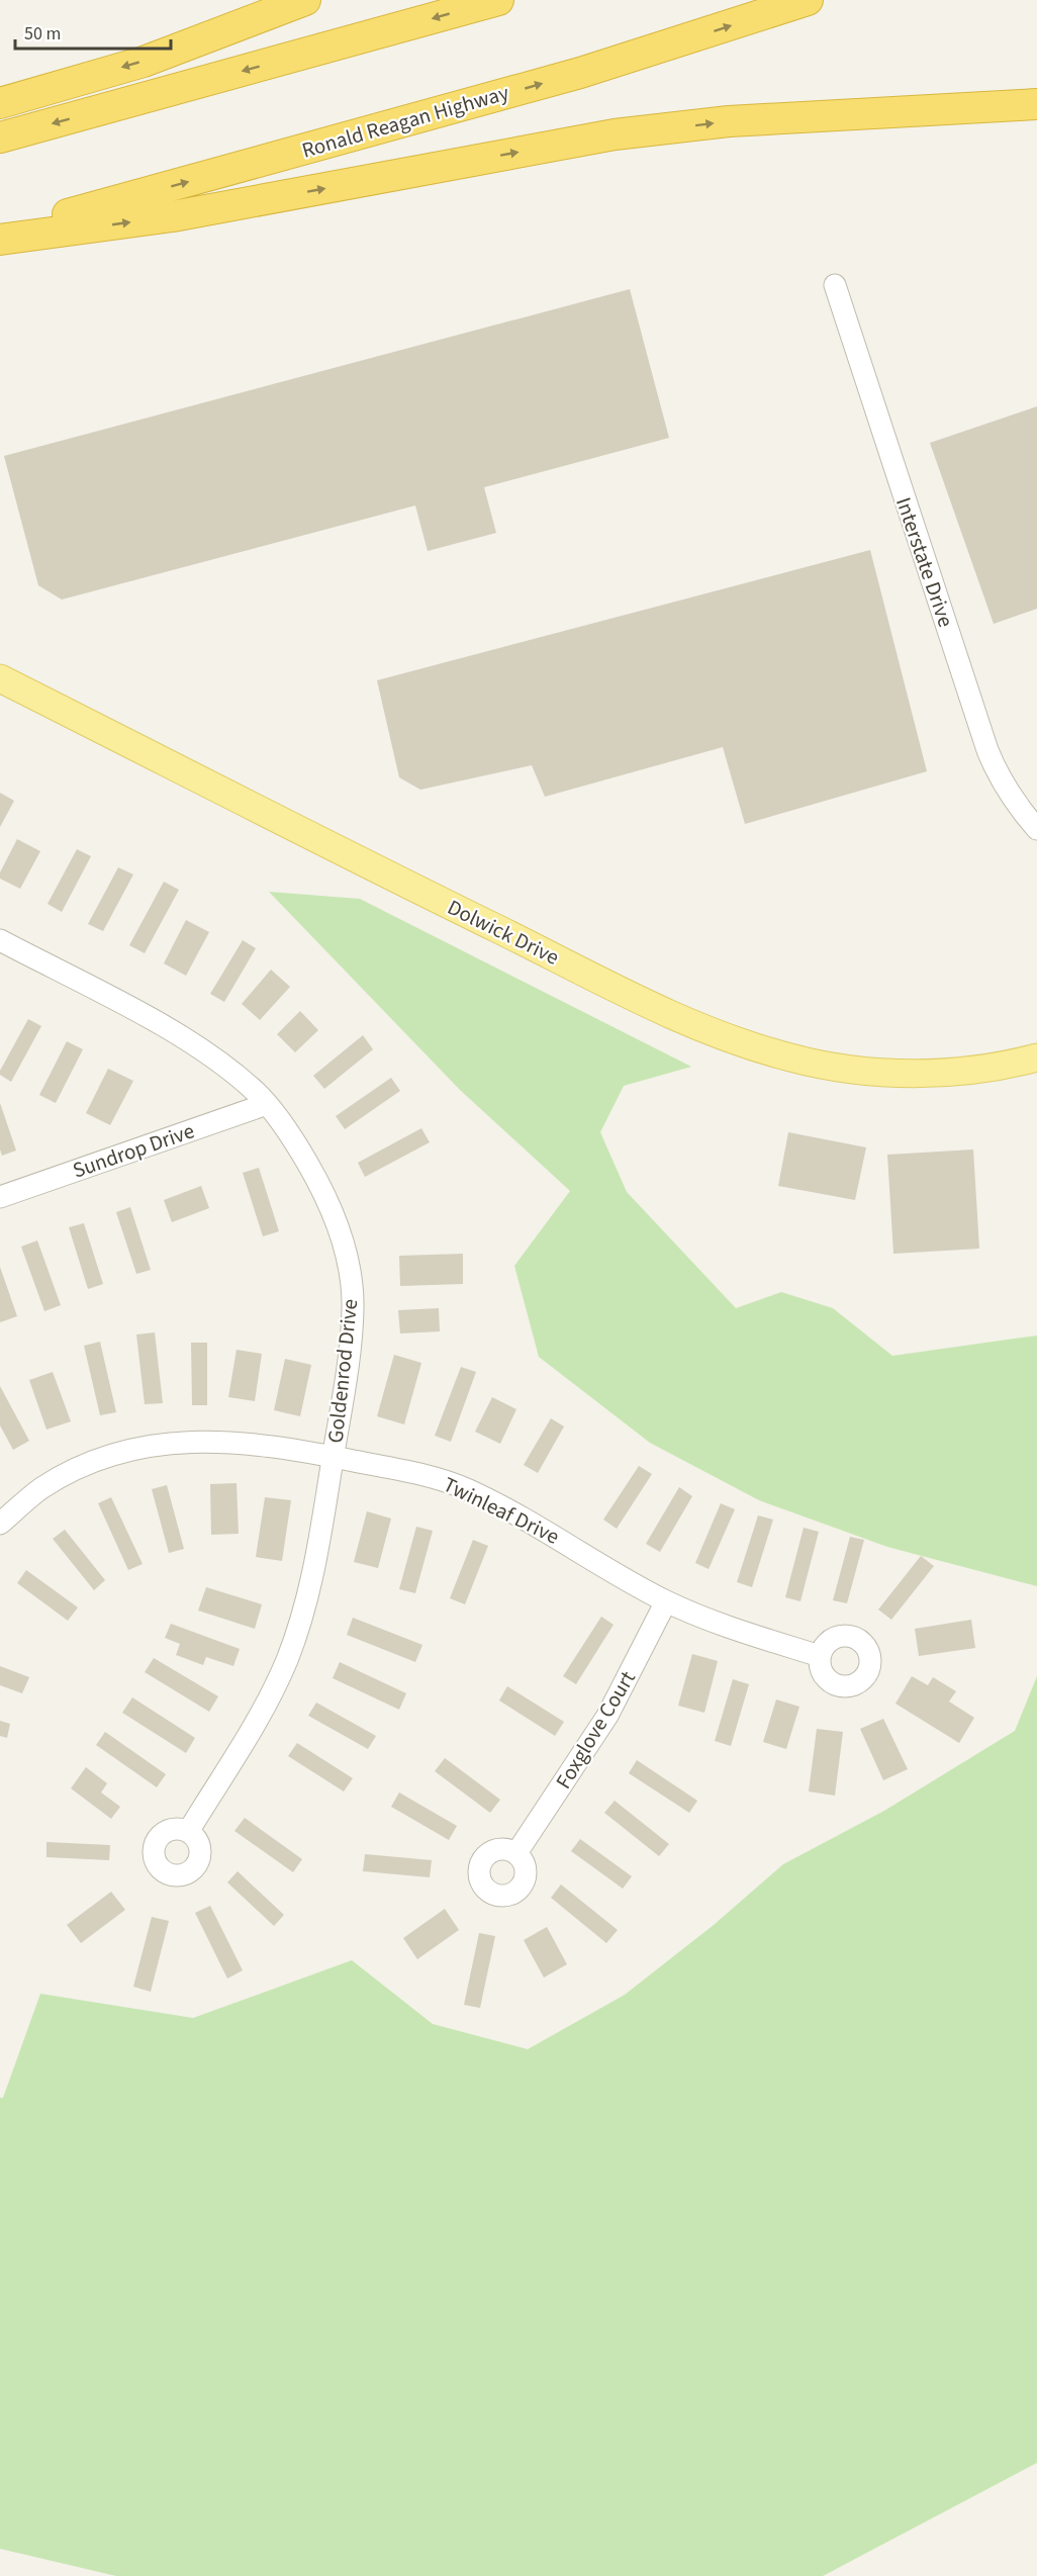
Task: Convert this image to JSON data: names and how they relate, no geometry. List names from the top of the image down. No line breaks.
{"streets":{"highway":["Ronald Reagan Highway"],"main road":["Dolwick Drive"],"street":["Interstate Drive","Sundrop Drive","Goldenrod Drive","Twinleaf Drive","Foxglove Court"]},"crossings":[["Sundrop Drive","Goldenrod Drive"],["Goldenrod Drive","Twinleaf Drive"],["Twinleaf Drive","Foxglove Court"]],"scale_bar":"50 m"}
